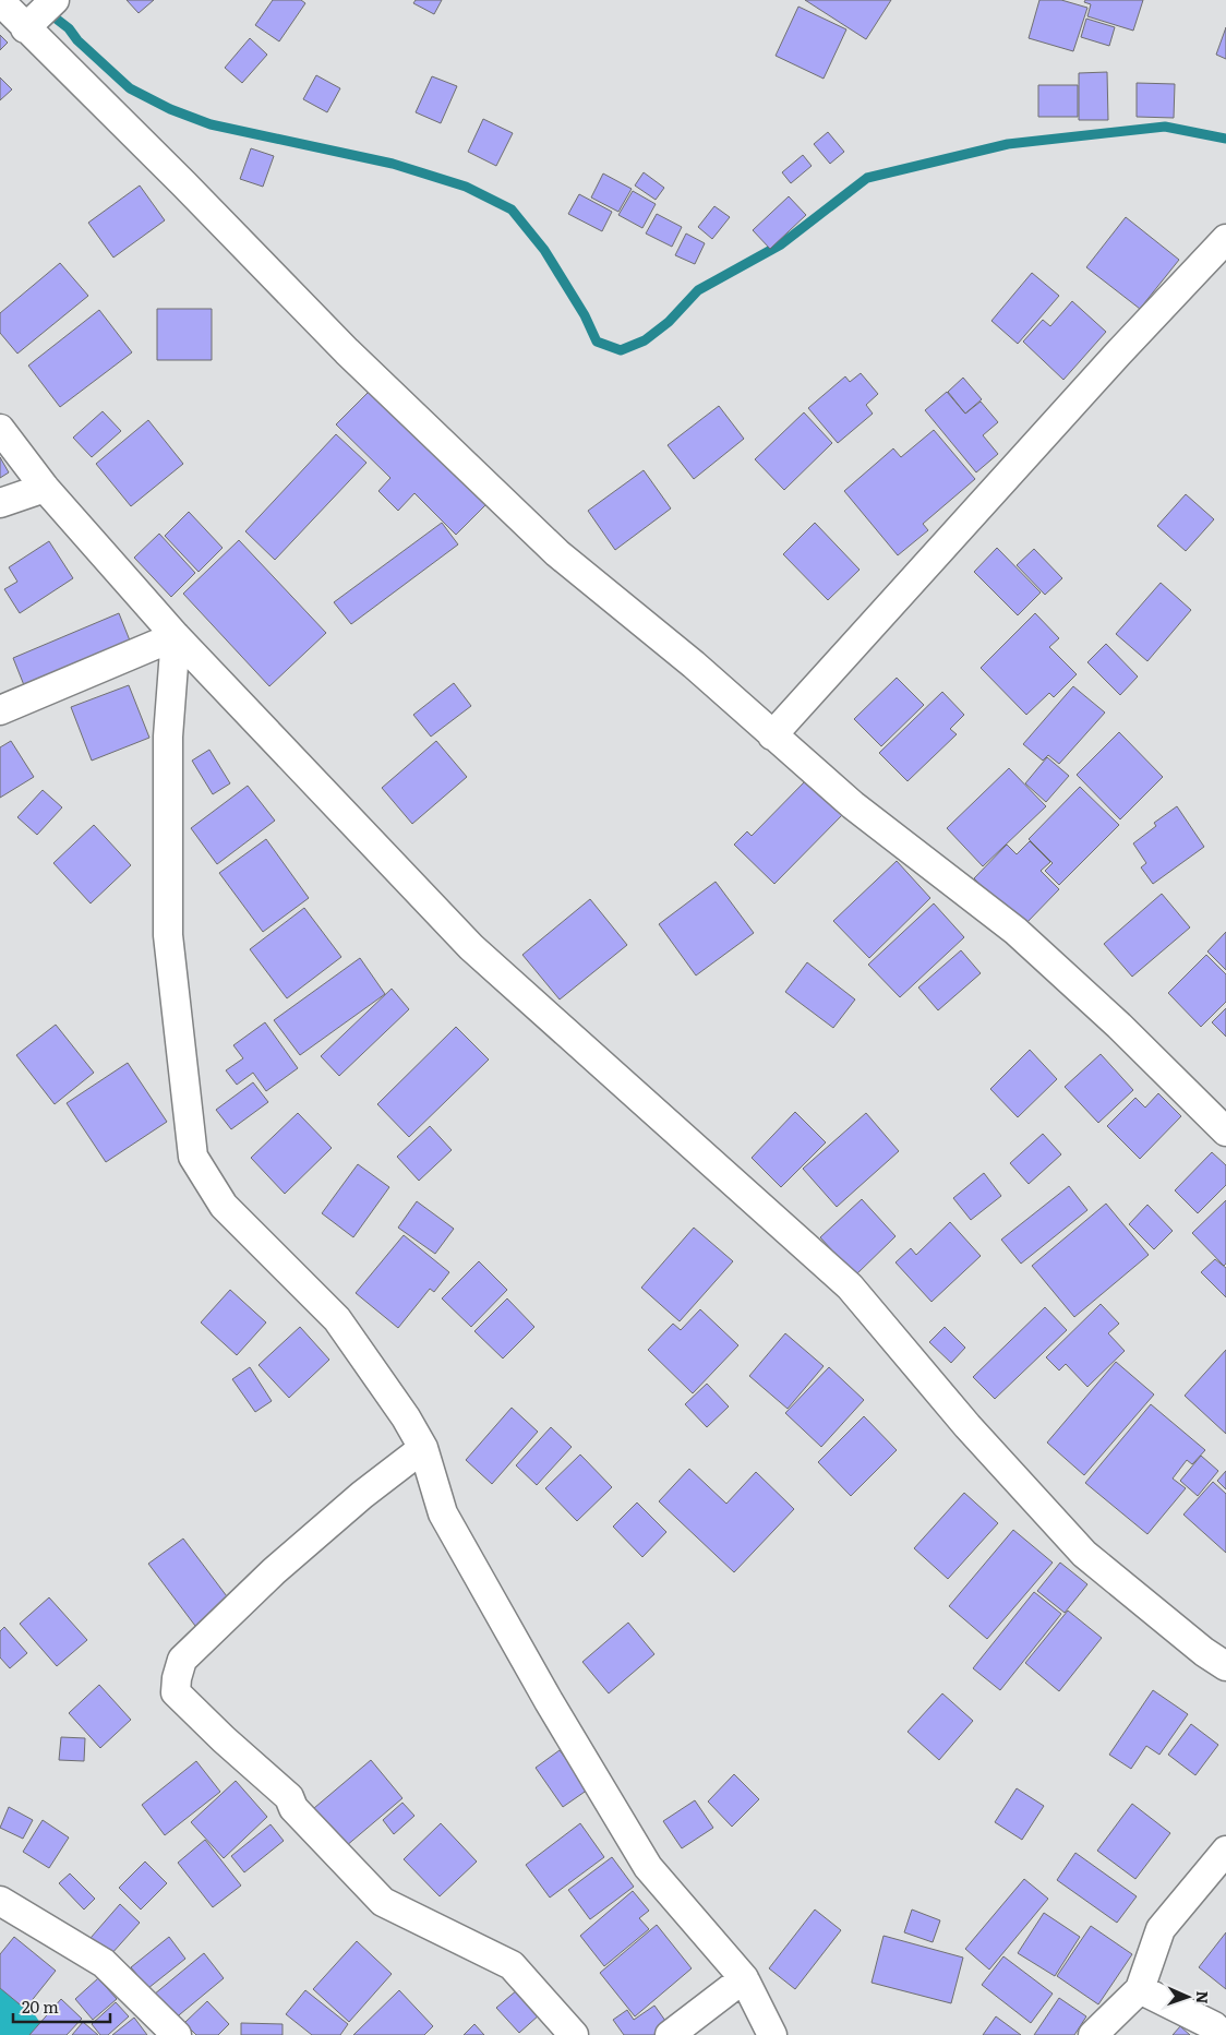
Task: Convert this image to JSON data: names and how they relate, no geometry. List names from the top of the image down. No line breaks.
{"scale_bar":"20 m","north":"right"}
